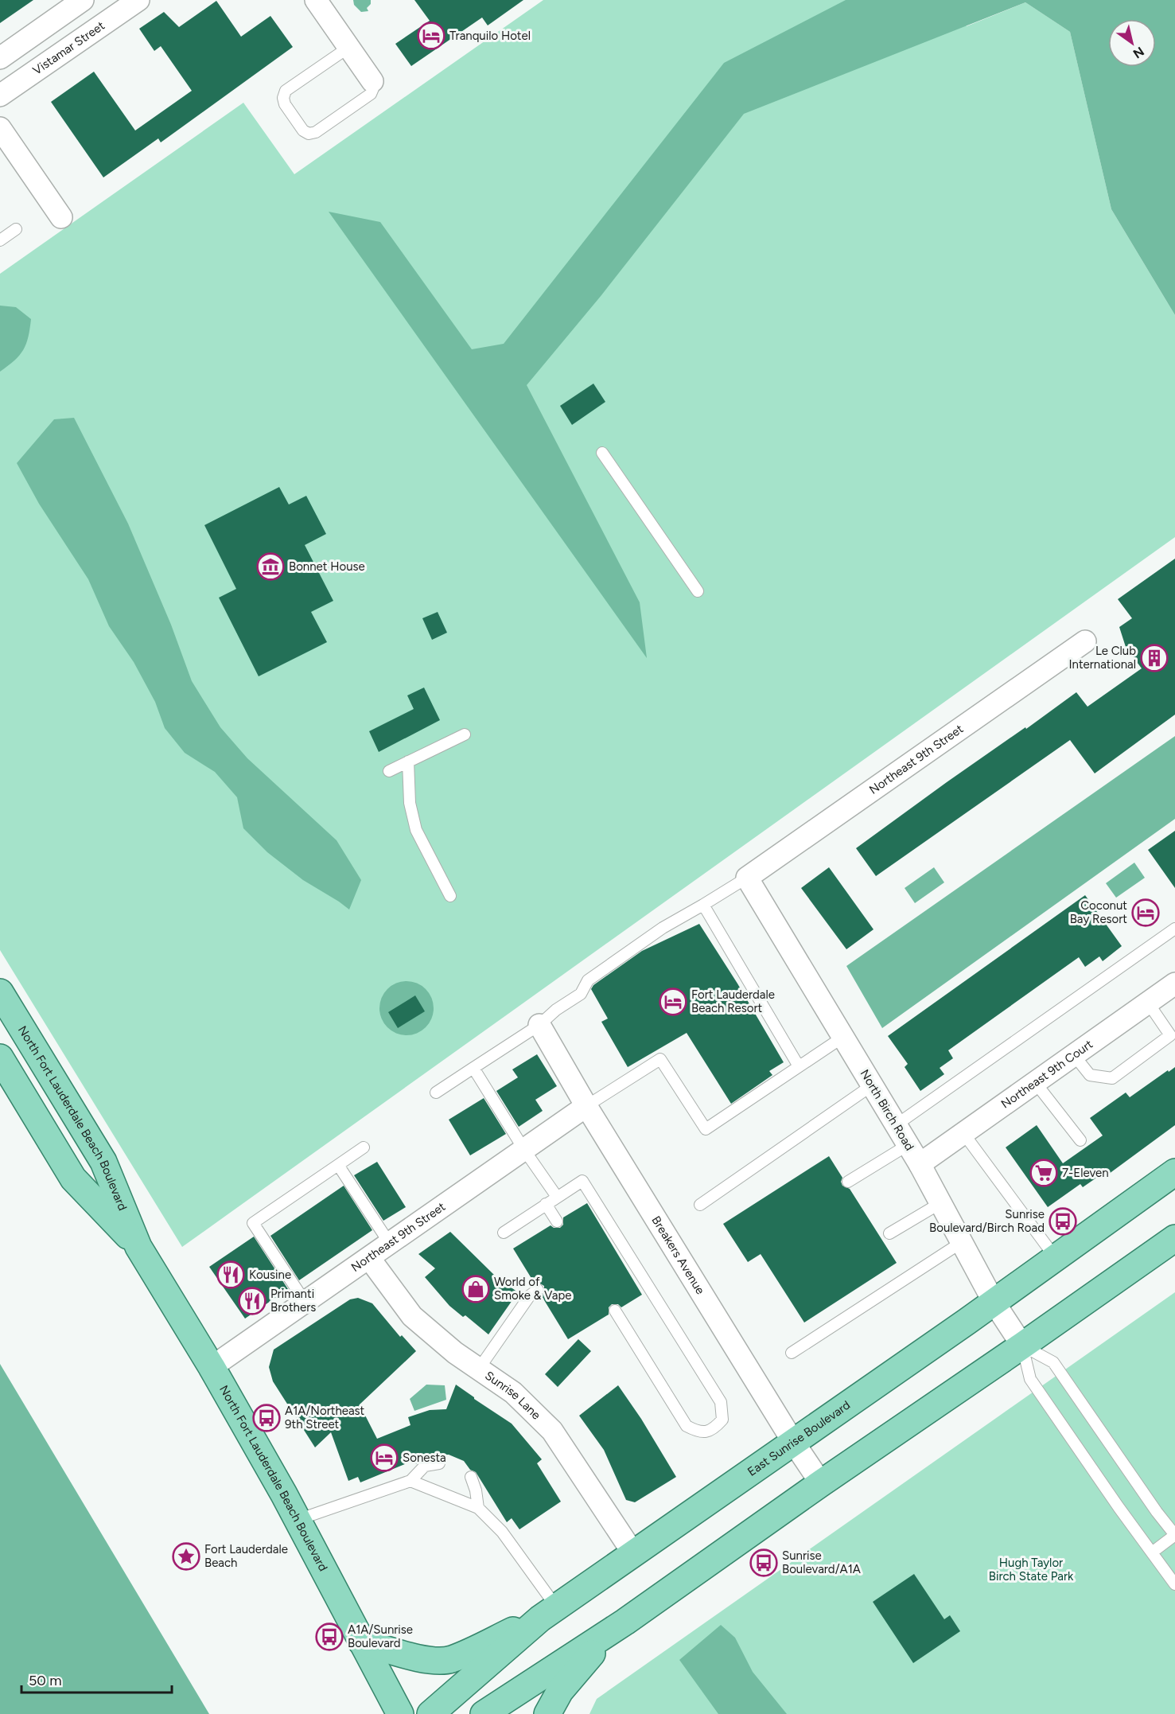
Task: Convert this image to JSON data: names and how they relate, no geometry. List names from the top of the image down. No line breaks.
{"streets":{"main road":["North Fort Lauderdale Beach Boulevard","East Sunrise Boulevard"],"street":["Vistamar Street","Northeast 9th Street","Northeast 9th Court","North Birch Road","Breakers Avenue","Sunrise Lane"]},"crossings":[["Northeast 9th Street","North Birch Road"],["Northeast 9th Street","North Fort Lauderdale Beach Boulevard"],["Northeast 9th Street","Breakers Avenue"],["Northeast 9th Street","Sunrise Lane"],["Northeast 9th Court","North Birch Road"],["North Birch Road","East Sunrise Boulevard"],["Breakers Avenue","East Sunrise Boulevard"],["Sunrise Lane","East Sunrise Boulevard"]],"parks":["Hugh Taylor Birch State Park"],"places":{"hotel":["Tranquilo Hotel","Coconut Bay Resort","Fort Lauderdale Beach Resort","Sonesta"],"museum":["Bonnet House"],"building":["Le Club International"],"supermarket":["7-Eleven"],"bus stop":["Sunrise Boulevard/Birch Road","A1A/Northeast 9th Street","Sunrise Boulevard/A1A","A1A/Sunrise Boulevard"],"restaurant":["Kousine","Primanti Brothers"],"shop":["World of Smoke & Vape"],"place":["Fort Lauderdale Beach"]},"scale_bar":"50 m","north":"bottom right"}
